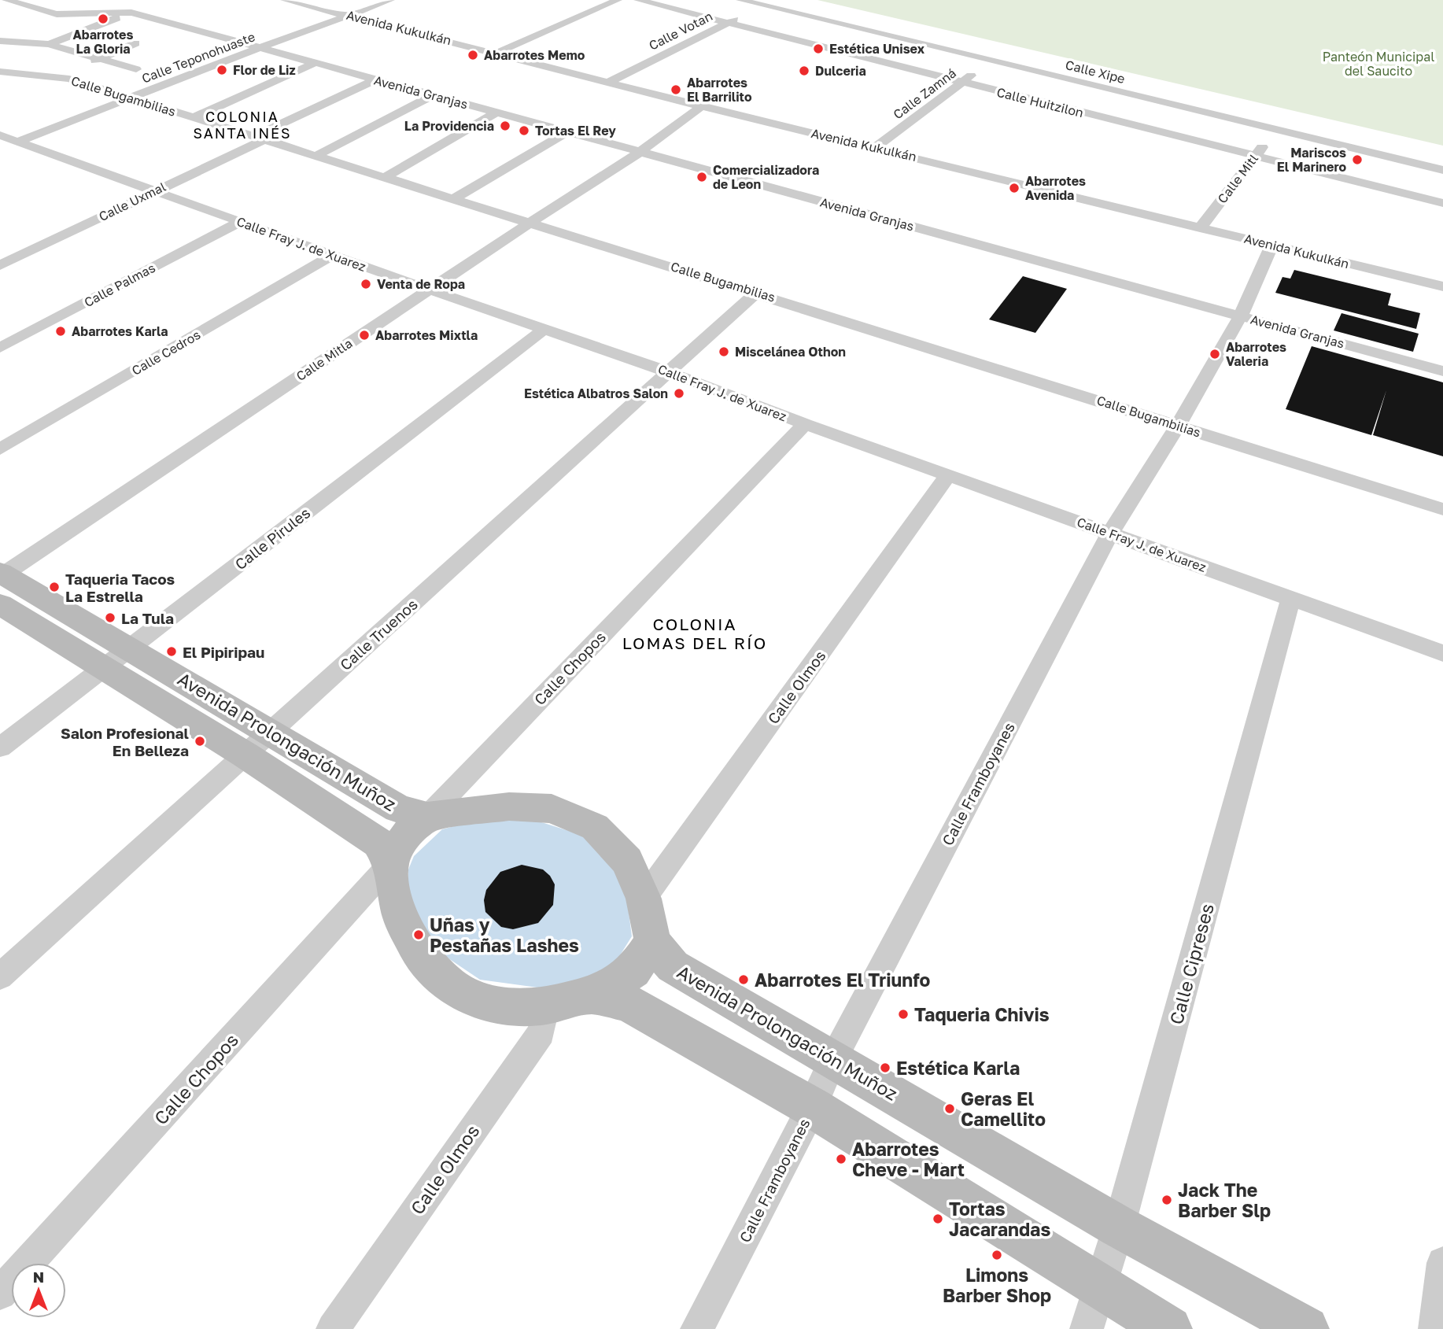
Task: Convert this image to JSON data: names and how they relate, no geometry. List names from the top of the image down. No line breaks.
{"streets":{"street":["Avenida Kukulkán","Calle Votan","Calle Teponohuaste","Calle Xipe","Avenida Granjas","Calle Zamná","Calle Bugambilias","Calle Huitzilon","Calle Mitl","Calle Uxmal","Calle Fray J. de Xuarez","Calle Palmas","Calle Cedros","Calle Mitla","Calle Pirules","Calle Truenos","Calle Chopos","Calle Olmos","Avenida Prolongación Muñoz","Calle Framboyanes","Calle Cipreses"]},"crossings":[["Avenida Kukulkán","Calle Votan"],["Avenida Kukulkán","Calle Teponohuaste"],["Avenida Kukulkán","Calle Zamná"],["Avenida Kukulkán","Calle Mitl"],["Avenida Kukulkán","Calle Mitla"],["Avenida Kukulkán","Calle Framboyanes"],["Calle Votan","Calle Xipe"],["Calle Votan","Calle Huitzilon"],["Calle Teponohuaste","Avenida Granjas"],["Calle Teponohuaste","Calle Bugambilias"],["Calle Teponohuaste","Calle Fray J. de Xuarez"],["Calle Xipe","Calle Zamná"],["Calle Xipe","Calle Mitl"],["Avenida Granjas","Calle Uxmal"],["Avenida Granjas","Calle Mitla"],["Avenida Granjas","Calle Framboyanes"],["Calle Zamná","Calle Huitzilon"],["Calle Bugambilias","Calle Uxmal"],["Calle Bugambilias","Calle Mitla"],["Calle Bugambilias","Calle Truenos"],["Calle Bugambilias","Calle Framboyanes"],["Calle Huitzilon","Calle Mitl"],["Calle Uxmal","Calle Fray J. de Xuarez"],["Calle Fray J. de Xuarez","Calle Palmas"],["Calle Fray J. de Xuarez","Calle Cedros"],["Calle Fray J. de Xuarez","Calle Mitla"],["Calle Fray J. de Xuarez","Calle Pirules"],["Calle Fray J. de Xuarez","Calle Truenos"],["Calle Fray J. de Xuarez","Calle Chopos"],["Calle Fray J. de Xuarez","Calle Olmos"],["Calle Fray J. de Xuarez","Calle Framboyanes"],["Calle Fray J. de Xuarez","Calle Cipreses"],["Calle Mitla","Avenida Prolongación Muñoz"],["Calle Pirules","Avenida Prolongación Muñoz"],["Calle Truenos","Avenida Prolongación Muñoz"],["Calle Chopos","Avenida Prolongación Muñoz"],["Calle Olmos","Avenida Prolongación Muñoz"],["Avenida Prolongación Muñoz","Calle Framboyanes"],["Avenida Prolongación Muñoz","Calle Cipreses"]],"districts":["COLONIA SANTA INÉS","COLONIA LOMAS DEL RÍO"],"parks":["Panteón Municipal del Saucito"],"places":["Abarrotes La Gloria","Estética Unisex","Abarrotes Memo","Flor de Liz","Dulceria","Abarrotes El Barrilito","La Providencia","Tortas El Rey","Mariscos El Marinero","Comercializadora de Leon","Abarrotes Avenida","Venta de Ropa","Abarrotes Karla","Abarrotes Mixtla","Miscelánea Othon","Abarrotes Valeria","Estética Albatros Salon","Taqueria Tacos La Estrella","La Tula","El Pipiripau","Salon Profesional En Belleza","Uñas y Pestañas Lashes","Abarrotes El Triunfo","Taqueria Chivis","Estética Karla","Geras El Camellito","Abarrotes Cheve - Mart","Jack The Barber Slp","Tortas Jacarandas","Limons Barber Shop"],"north":"top"}
